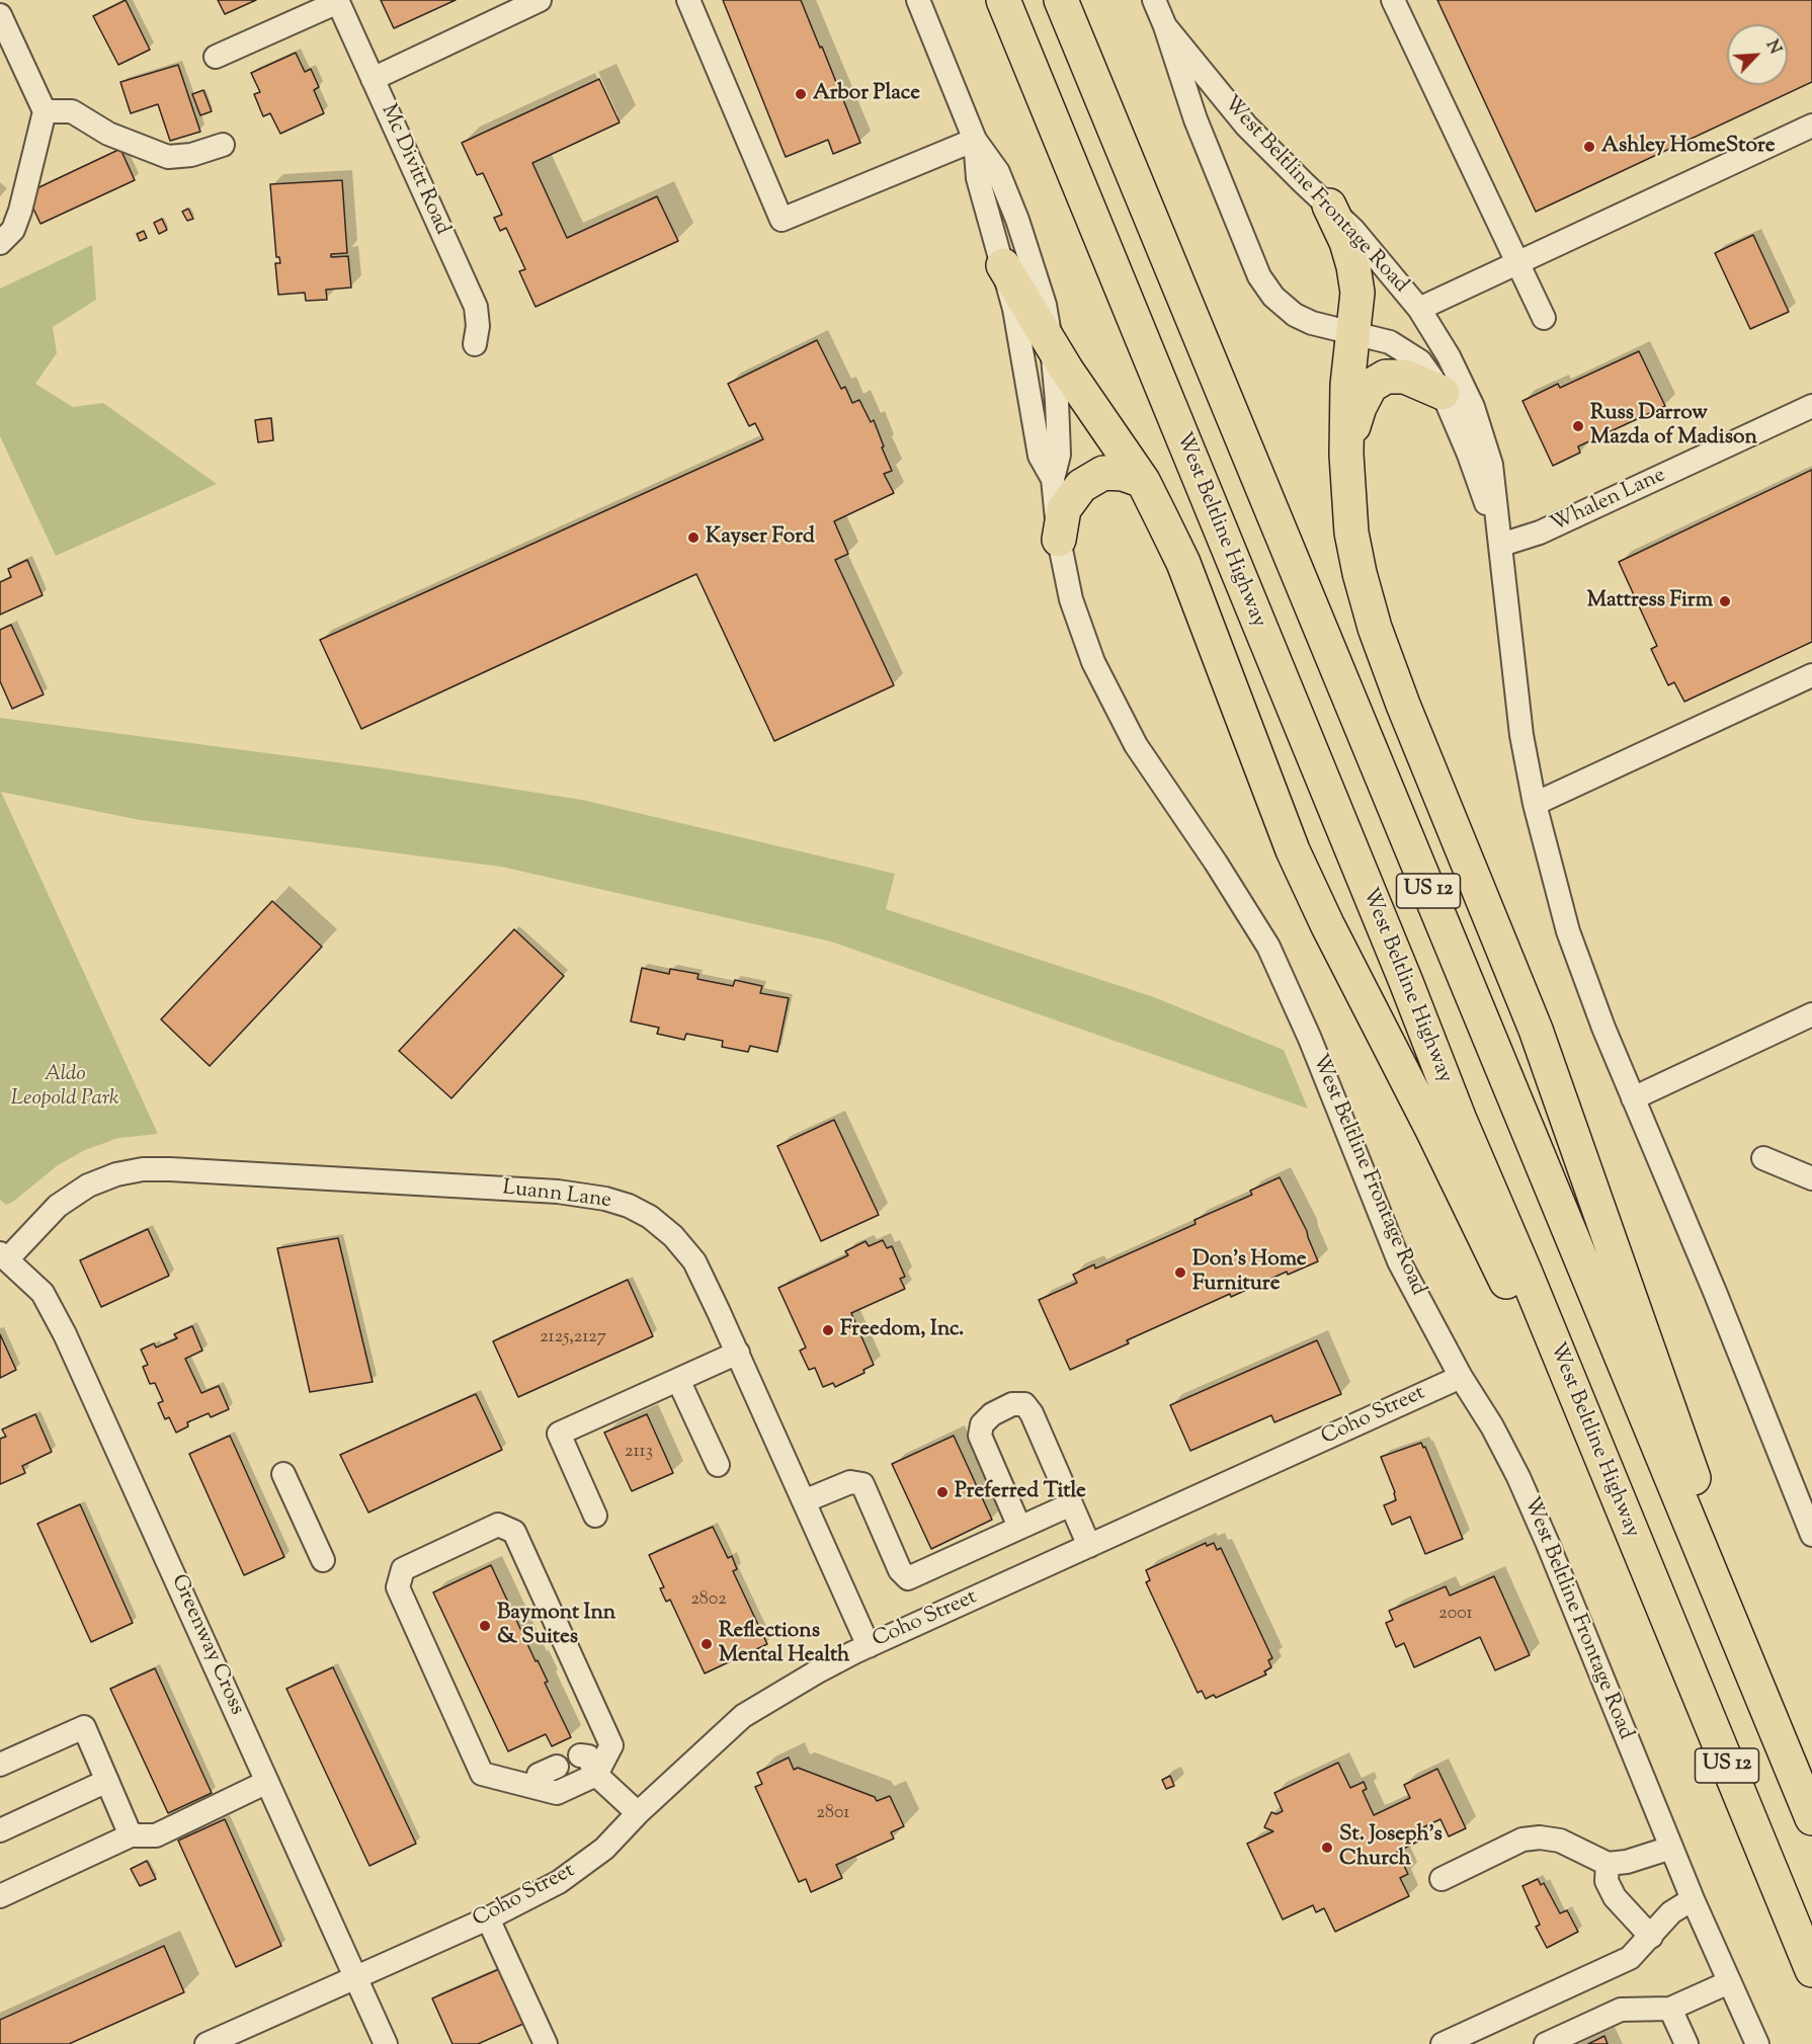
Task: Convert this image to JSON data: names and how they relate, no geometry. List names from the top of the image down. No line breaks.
{"streets":{"highway":["West Beltline Highway","US 12"],"street":["Mc Divitt Road","West Beltline Frontage Road","Whalen Lane","Luann Lane","Coho Street","Greenway Cross"]},"crossings":[["West Beltline Frontage Road","Whalen Lane"],["West Beltline Frontage Road","Coho Street"],["Luann Lane","Coho Street"],["Luann Lane","Greenway Cross"],["Coho Street","Greenway Cross"]],"parks":["Aldo Leopold Park"],"places":["Arbor Place","Ashley HomeStore","Russ Darrow Mazda of Madison","Kayser Ford","Mattress Firm","Don's Home Furniture","Freedom, Inc.","Preferred Title","Baymont Inn & Suites","Reflections Mental Health","St. Joseph's Church"],"house_numbers":["2125,2127","2113","2802","2001","2801"],"north":"top right"}
